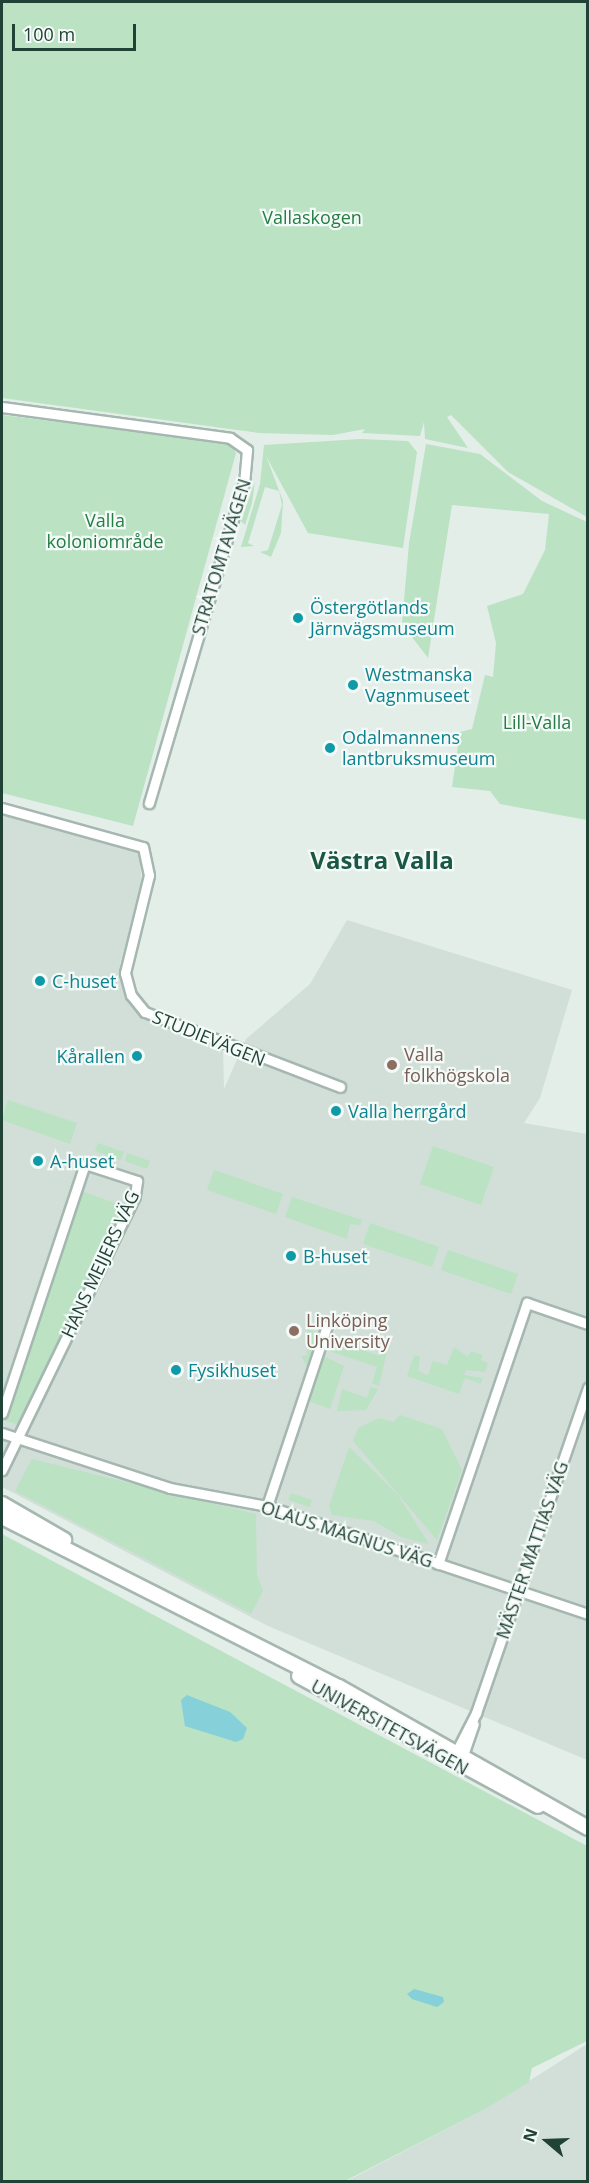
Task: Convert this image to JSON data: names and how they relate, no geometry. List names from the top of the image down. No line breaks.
{"streets":{"main road":["UNIVERSITETSVÄGEN"],"street":["STRATOMTAVÄGEN","STUDIEVÄGEN","HANS MEIJERS VÄG","OLAUS MAGNUS VÄG","MÄSTER MATTIAS VÄG"]},"crossings":[["HANS MEIJERS VÄG","OLAUS MAGNUS VÄG"],["OLAUS MAGNUS VÄG","MÄSTER MATTIAS VÄG"],["MÄSTER MATTIAS VÄG","UNIVERSITETSVÄGEN"]],"districts":["Västra Valla"],"parks":["Vallaskogen","Valla koloniområde","Lill-Valla"],"places":["Östergötlands Järnvägsmuseum","Westmanska Vagnmuseet","Odalmannens lantbruksmuseum","C-huset","Kårallen","Valla folkhögskola","Valla herrgård","A-huset","B-huset","Linköping University","Fysikhuset"],"scale_bar":"100 m","north":"left"}
